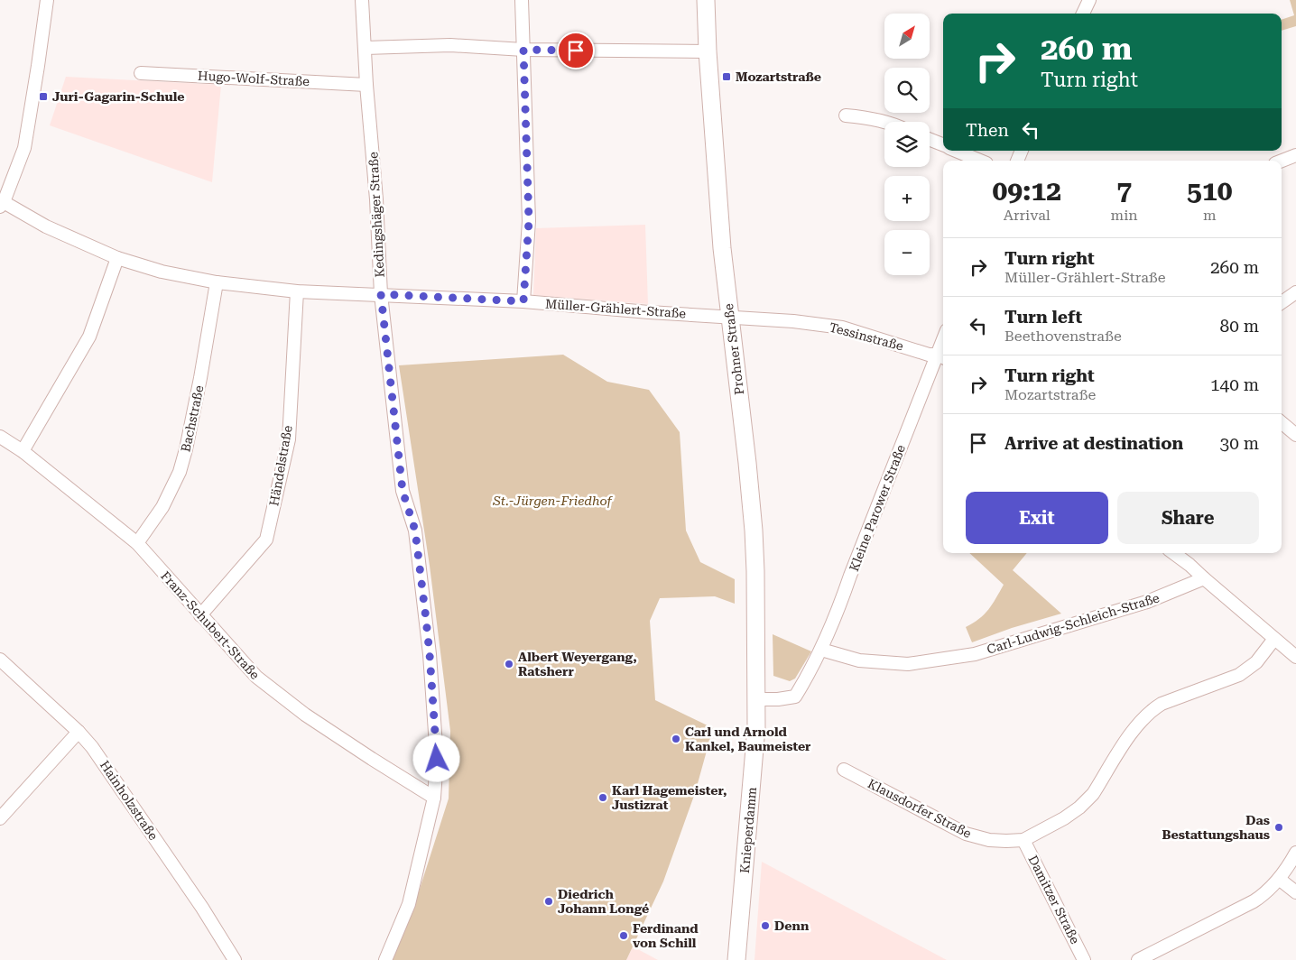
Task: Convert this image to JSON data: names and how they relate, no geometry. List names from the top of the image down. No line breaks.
{"streets":{"main road":["Prohner Straße","Knieperdamm"],"street":["Hugo-Wolf-Straße","Kedingshäger Straße","Müller-Grählert-Straße","Tessinstraße","Bachstraße","Händelstraße","Kleine Parower Straße","Carl-Ludwig-Schleich-Straße","Franz-Schubert-Straße","Hainholzstraße","Klausdorfer Straße","Damitzer Straße"]},"crossings":[["Hugo-Wolf-Straße","Kedingshäger Straße"],["Kedingshäger Straße","Müller-Grählert-Straße"],["Kedingshäger Straße","Franz-Schubert-Straße"],["Müller-Grählert-Straße","Tessinstraße"],["Müller-Grählert-Straße","Prohner Straße"],["Müller-Grählert-Straße","Bachstraße"],["Müller-Grählert-Straße","Händelstraße"],["Tessinstraße","Prohner Straße"],["Tessinstraße","Kleine Parower Straße"],["Prohner Straße","Kleine Parower Straße"],["Prohner Straße","Knieperdamm"],["Bachstraße","Franz-Schubert-Straße"],["Händelstraße","Franz-Schubert-Straße"],["Kleine Parower Straße","Carl-Ludwig-Schleich-Straße"],["Kleine Parower Straße","Knieperdamm"],["Klausdorfer Straße","Damitzer Straße"]],"parks":["St.-Jürgen-Friedhof"],"places":{"transit":["Mozartstraße","Juri-Gagarin-Schule"],"other":["Albert Weyergang, Ratsherr","Carl und Arnold Kankel, Baumeister","Karl Hagemeister, Justizrat","Das Bestattungshaus","Diedrich Johann Longé","Denn","Ferdinand von Schill"]},"north":"top right","page":{"map_buttons":["+","−"],"turn":["260 m","Turn right"],"then":"Then","eta":["09:12","Arrival","7","min","510","m"],"list":[{"name":"Turn right","note":"Müller-Grählert-Straße","value":"260 m"},{"name":"Turn left","note":"Beethovenstraße","value":"80 m"},{"name":"Turn right","note":"Mozartstraße","value":"140 m"},{"name":"Arrive at destination","value":"30 m"}],"buttons":["Exit","Share"]}}
